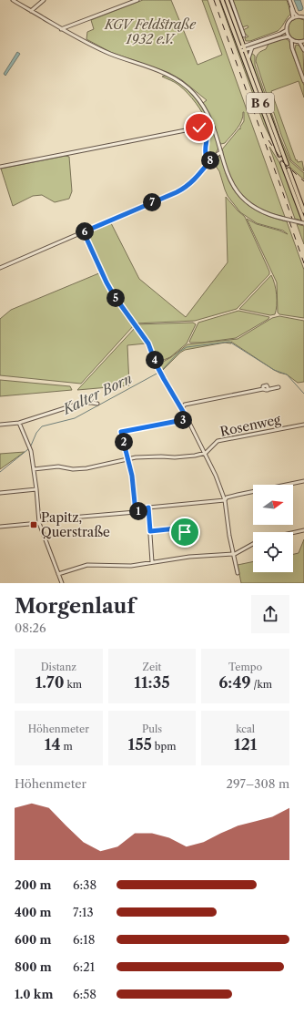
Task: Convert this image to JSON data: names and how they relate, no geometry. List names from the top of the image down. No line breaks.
{"streets":{"main road":["B 6"],"street":["Rosenweg"]},"water":["Kalter Born"],"parks":["KGV Feldstraße 1932 e.V."],"places":{"transit":["Papitz, Querstraße"]},"north":"right","page":{"pins":["8","7","6","5","4","3","2","1"],"heading":["Morgenlauf","08:26"],"stats":[["Distanz","1.70 km"],["Zeit","11:35"],["Tempo","6:49 /km"],["Höhenmeter","14 m"],["Puls","155 bpm"],["kcal","121"]],"chart":["Höhenmeter","297–308 m"],"list":[{"name":"200 m","note":"6:38"},{"name":"400 m","note":"7:13"},{"name":"600 m","note":"6:18"},{"name":"800 m","note":"6:21"},{"name":"1.0 km","note":"6:58"}]}}
